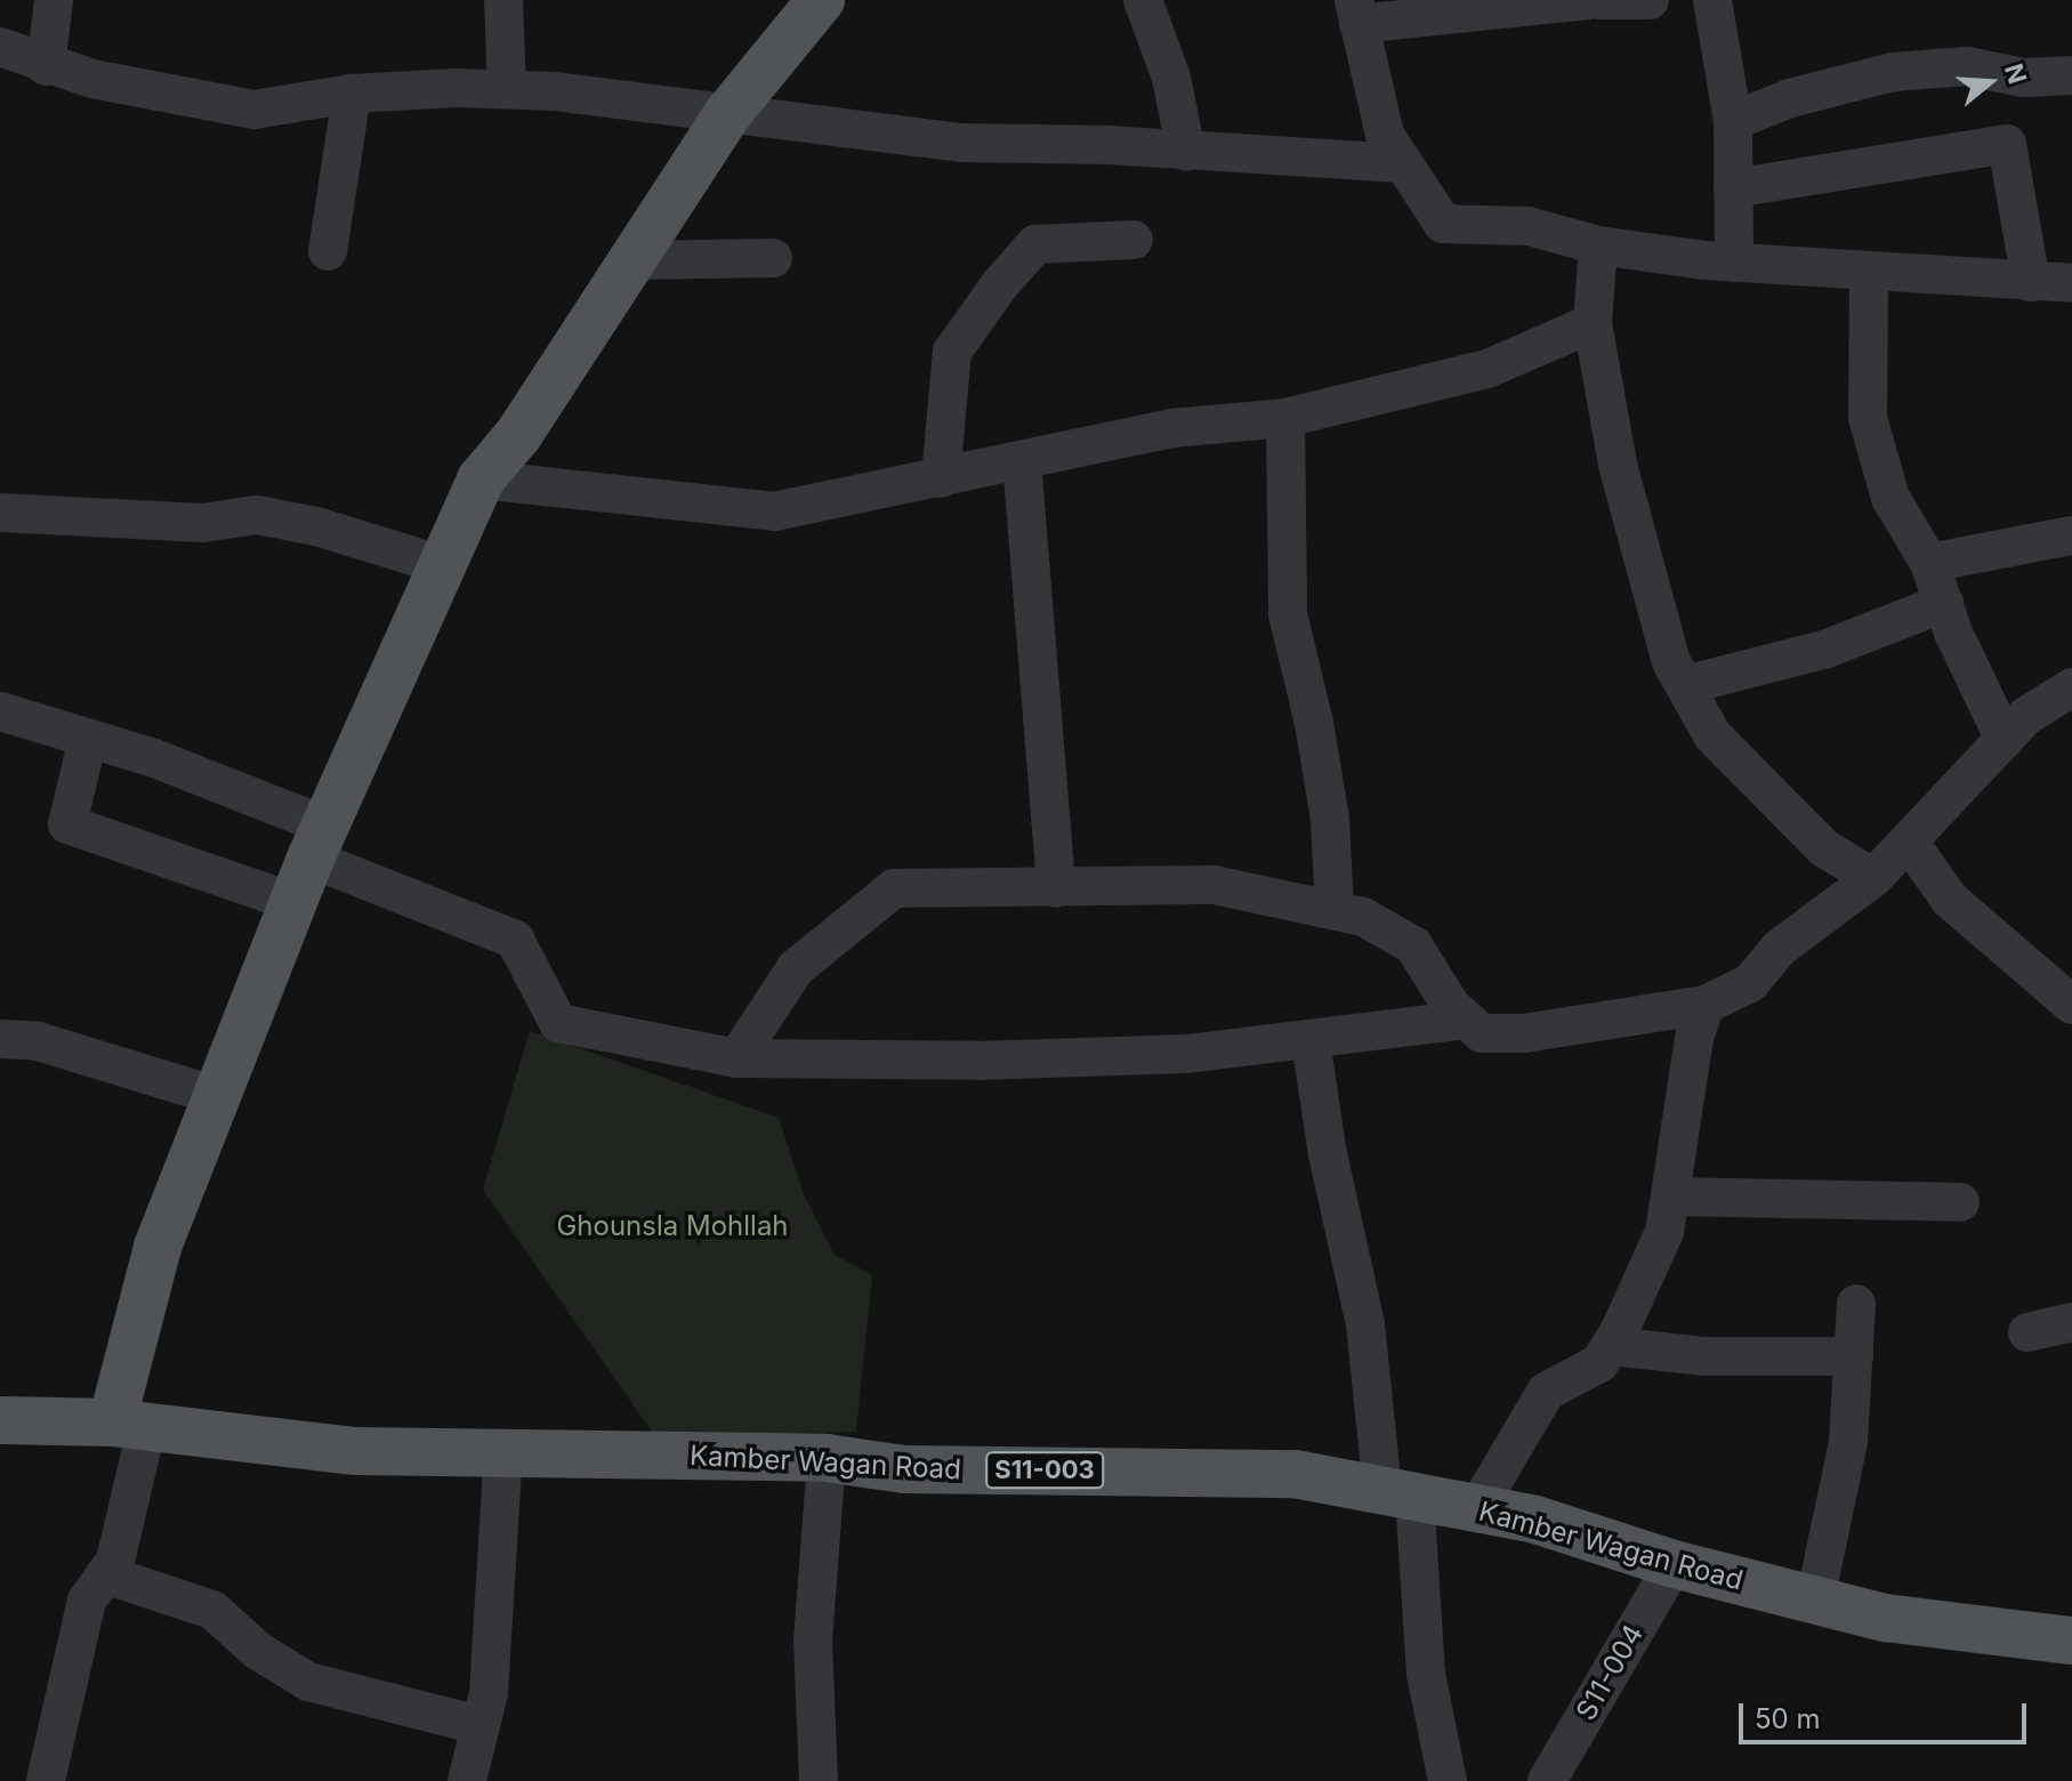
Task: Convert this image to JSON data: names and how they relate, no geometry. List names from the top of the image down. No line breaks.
{"streets":{"main road":["Kamber Wagan Road","S11-003"],"street":["S11-004"]},"crossings":[["Kamber Wagan Road","S11-004"]],"parks":["Ghounsla Mohllah"],"scale_bar":"50 m","north":"right"}
